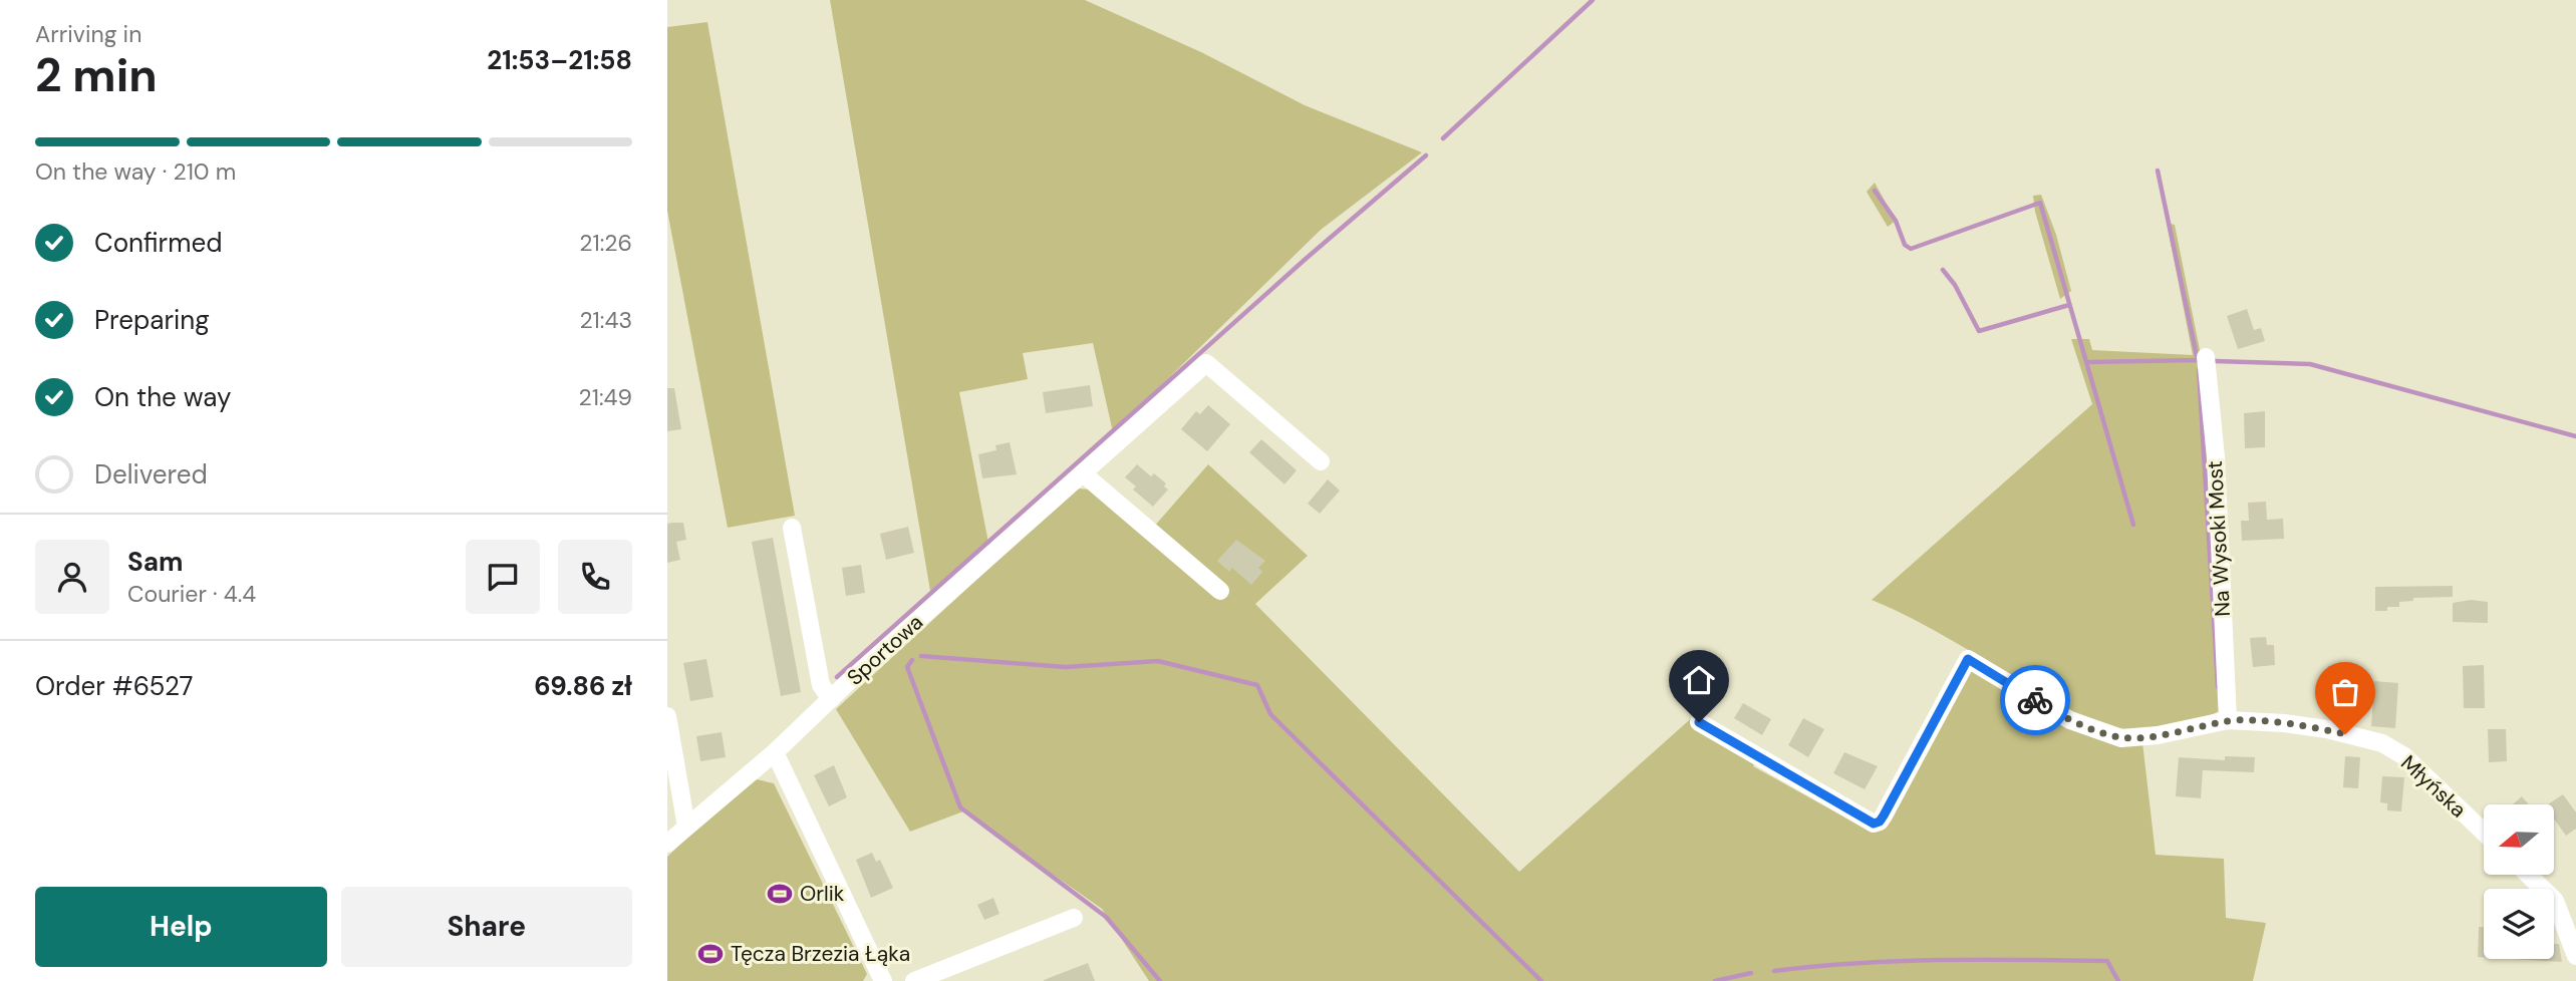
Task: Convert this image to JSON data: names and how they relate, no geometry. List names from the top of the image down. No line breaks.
{"streets":{"street":["Na Wysoki Most","Sportowa","Młyńska"]},"crossings":[["Na Wysoki Most","Młyńska"]],"places":{"sports":["Orlik","Tęcza Brzezia Łąka"]},"north":"left","page":{"heading":["2 min","Arriving in","21:53–21:58"],"panel":["Sam","Courier · 4.4","Order #6527","69.86 zł"],"bar":"On the way · 210 m","list":[["Confirmed","21:26"],["Preparing","21:43"],["On the way","21:49"],"Delivered"],"buttons":["Help","Share"]}}
